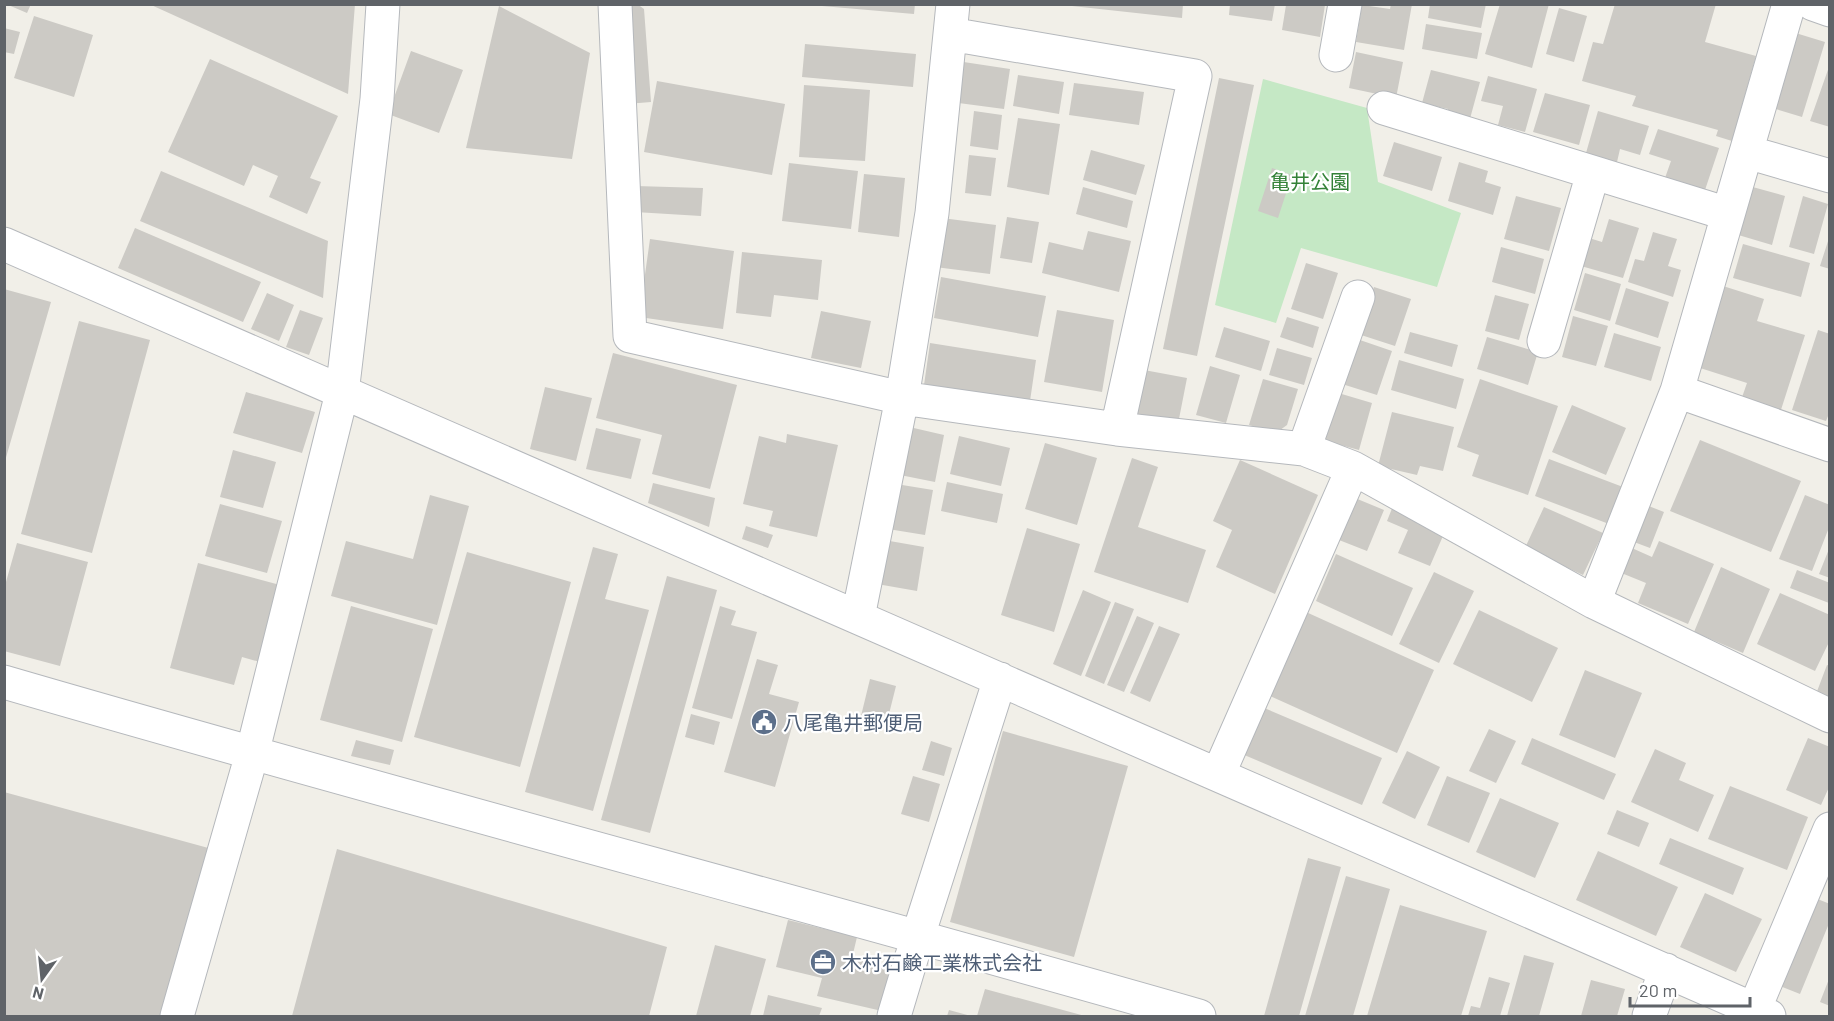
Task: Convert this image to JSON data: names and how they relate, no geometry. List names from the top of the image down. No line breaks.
{"parks":["亀井公園"],"places":{"public building":["八尾亀井郵便局"],"office":["木村石鹸工業株式会社"]},"scale_bar":"20 m","north":"bottom"}
